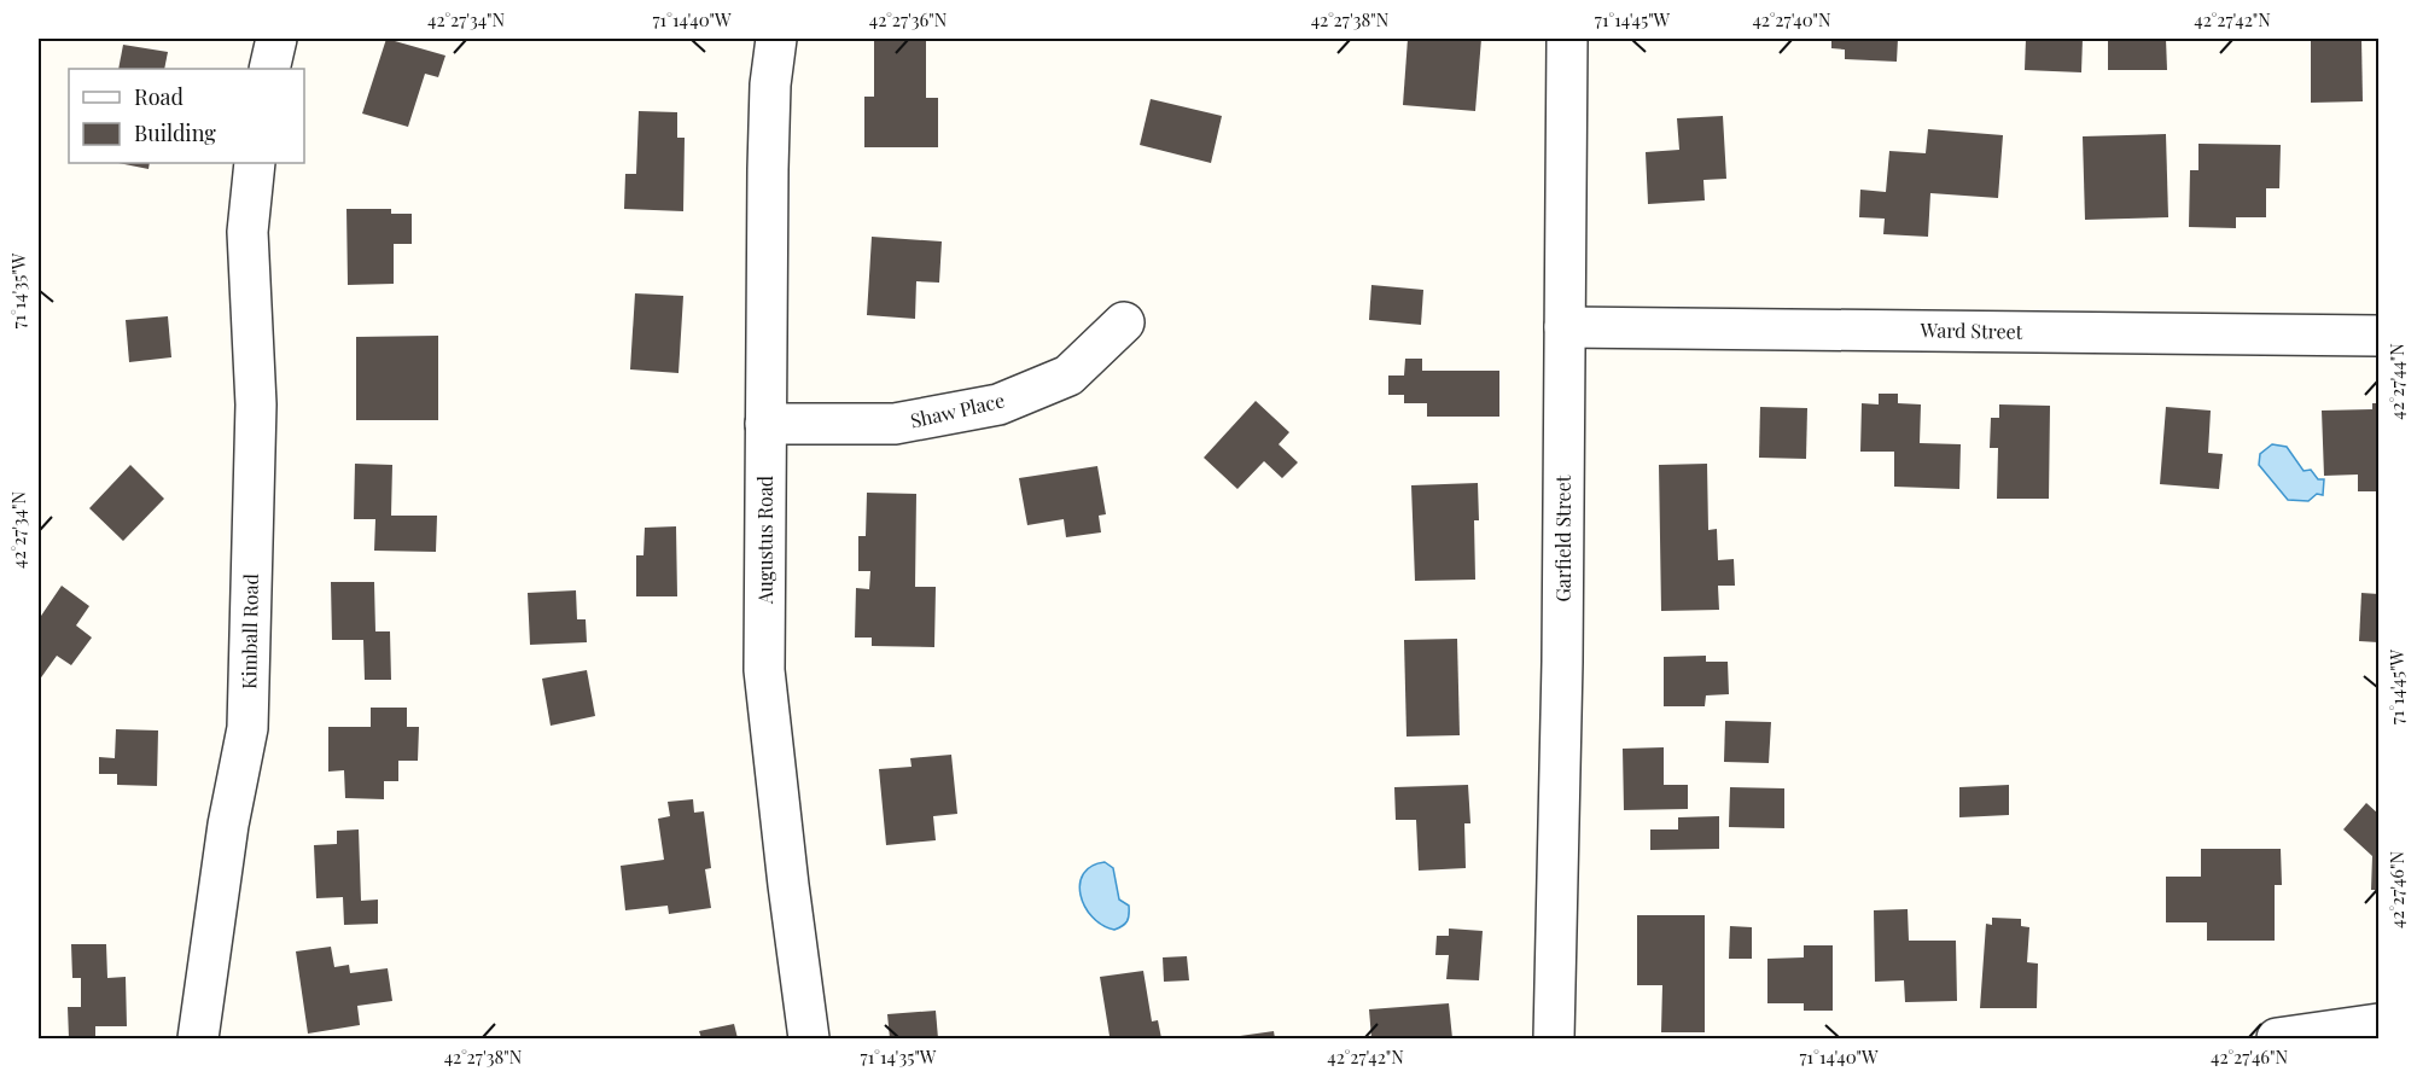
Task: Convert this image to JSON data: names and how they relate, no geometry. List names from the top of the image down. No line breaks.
{"streets":{"street":["Ward Street","Shaw Place","Garfield Street","Augustus Road","Kimball Road"]},"crossings":[["Ward Street","Garfield Street"],["Shaw Place","Augustus Road"]],"legend":["Road","Building"],"coordinates":["42°27'34\"N","71°14'40\"W","42°27'36\"N","42°27'38\"N","71°14'45\"W","42°27'40\"N","42°27'42\"N","71°14'35\"W","42°27'44\"N","42°27'46\"N"]}
